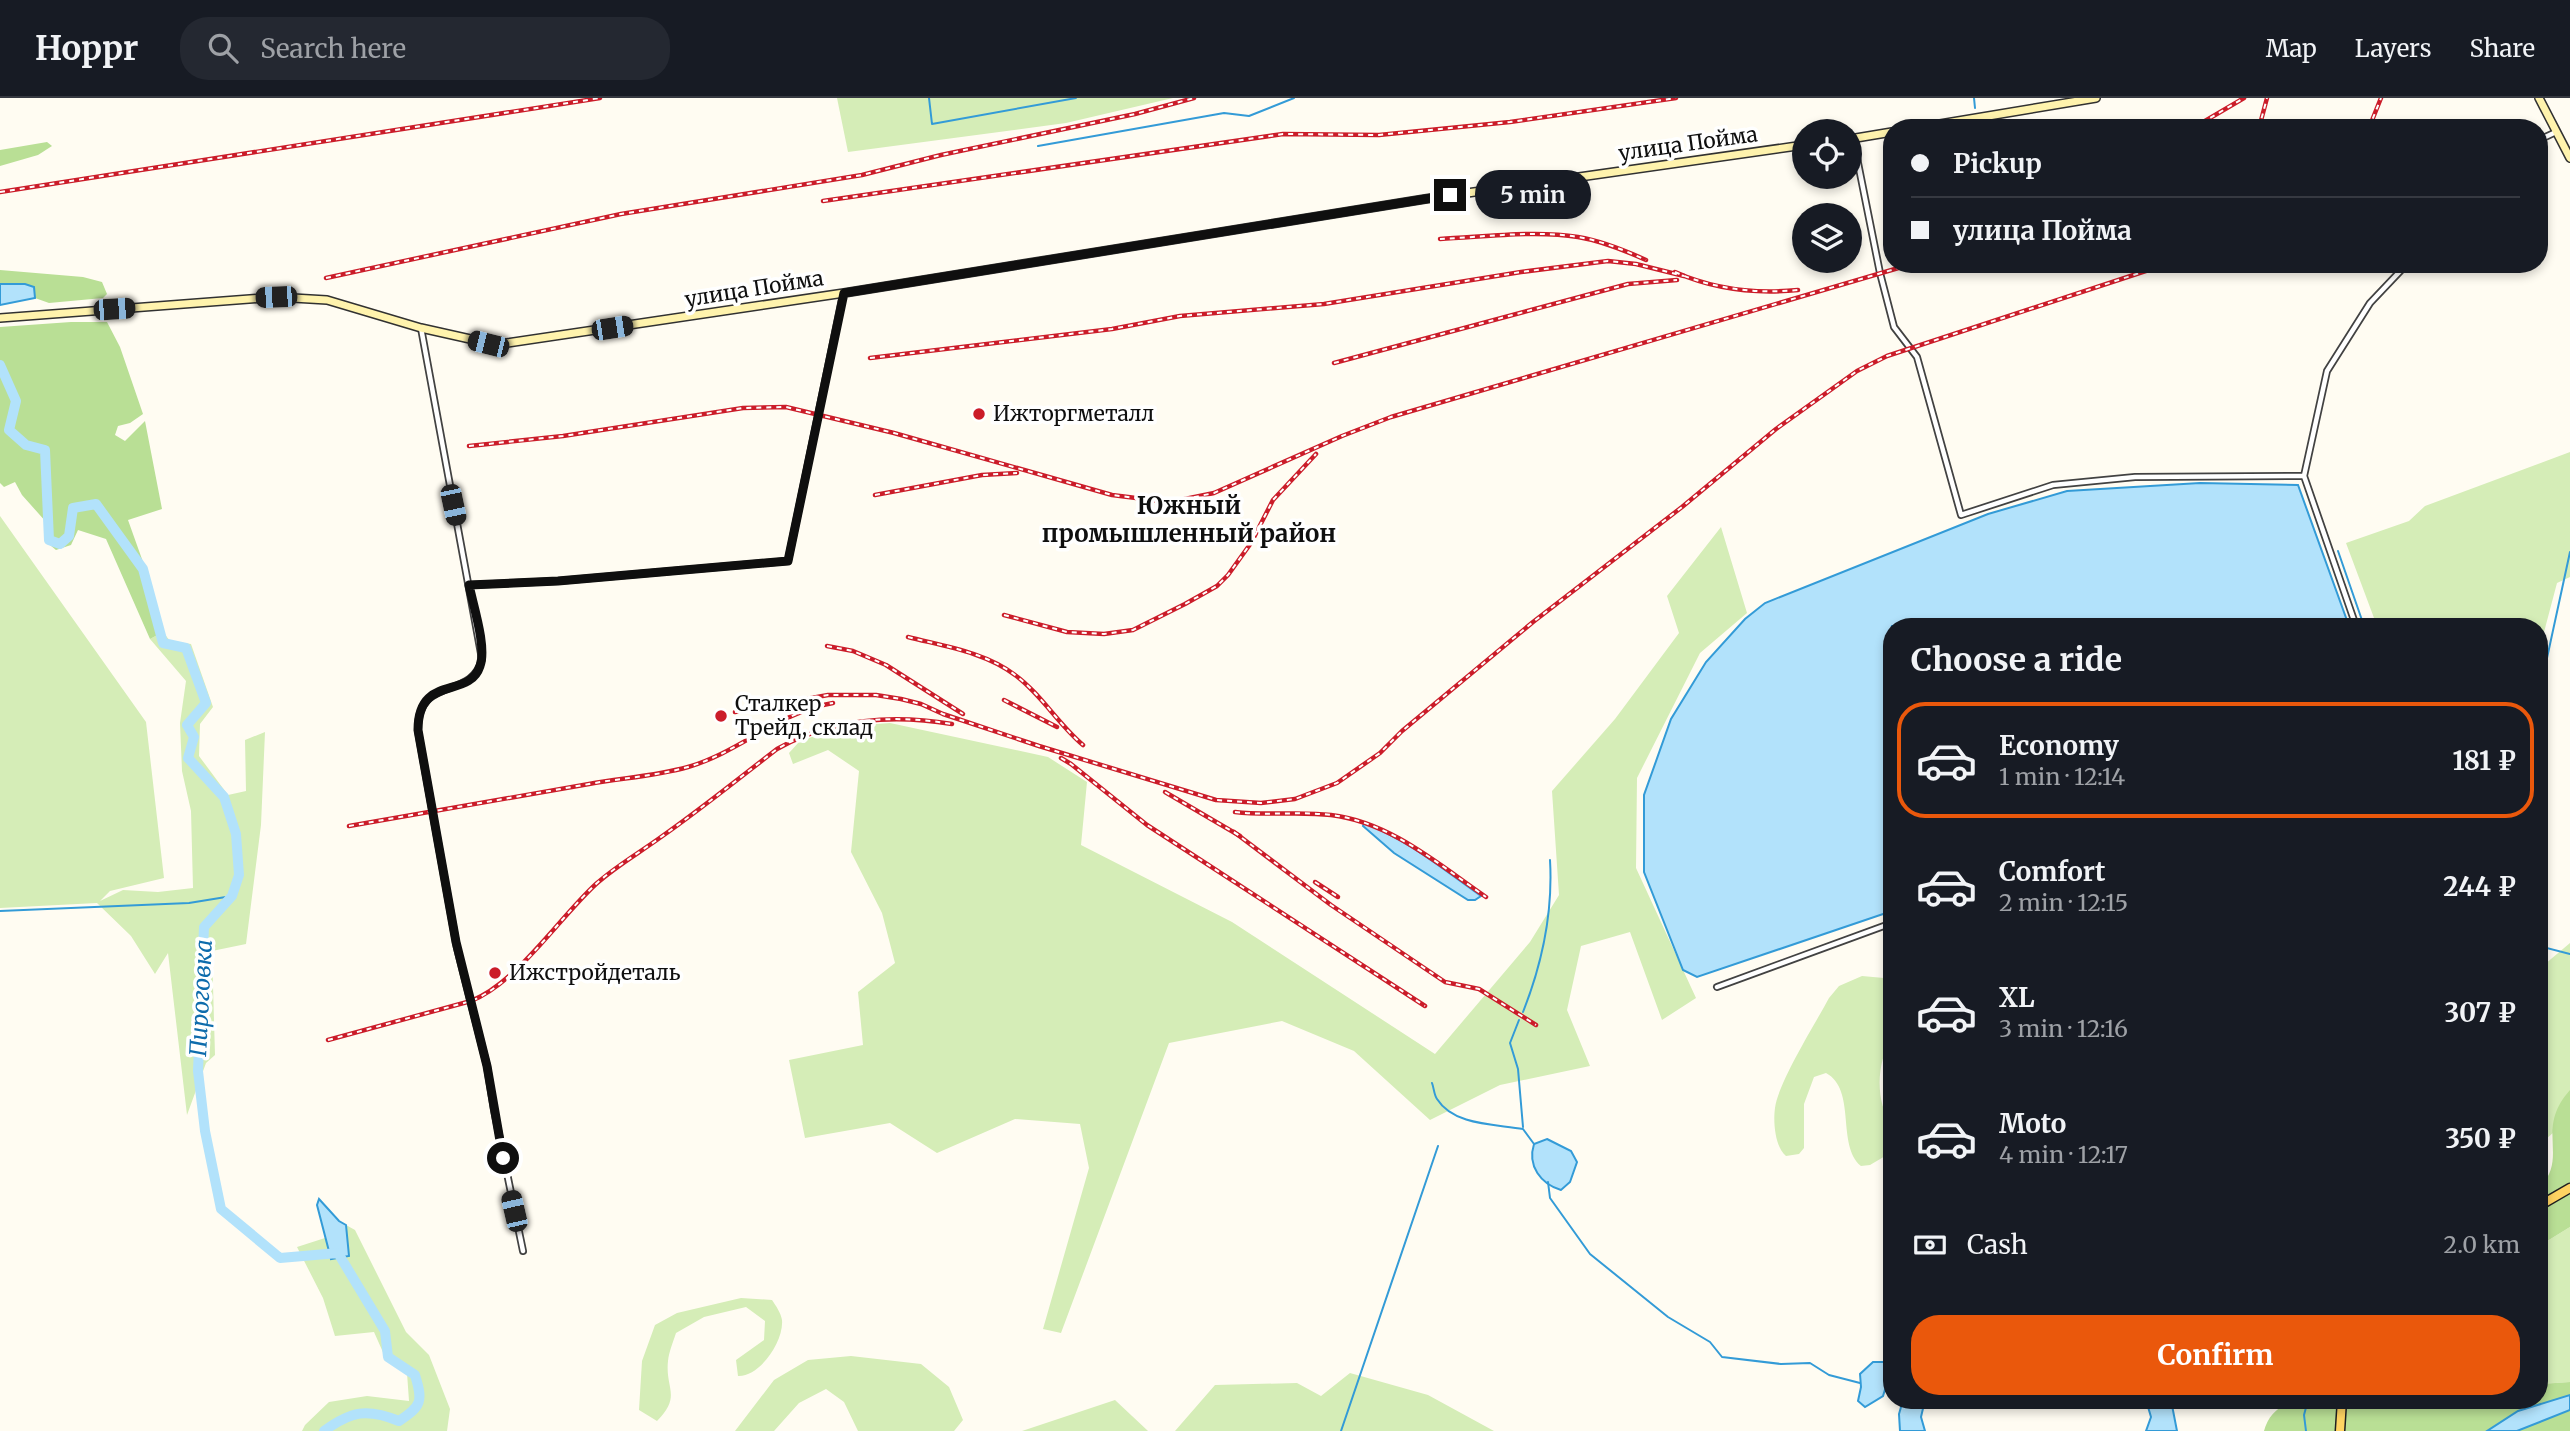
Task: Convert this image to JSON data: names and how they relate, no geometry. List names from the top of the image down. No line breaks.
{"streets":{"main road":["улица Пойма"]},"districts":["Южный промышленный район"],"water":["Пироговка"],"places":["Ижторгметалл","Сталкер Трейд, склад","Ижстройдеталь"],"page":{"header":"Hoppr","search":"Search here","nav":["Map","Layers","Share"],"banner":["Pickup","улица Пойма"],"bubble":"5 min","heading":"Choose a ride","list":[{"name":"Economy","note":"1 min · 12:14","value":"181 ₽"},{"name":"Comfort","note":"2 min · 12:15","value":"244 ₽"},{"name":"XL","note":"3 min · 12:16","value":"307 ₽"},{"name":"Moto","note":"4 min · 12:17","value":"350 ₽"}],"pay":["Cash","2.0 km"],"buttons":"Confirm"}}
